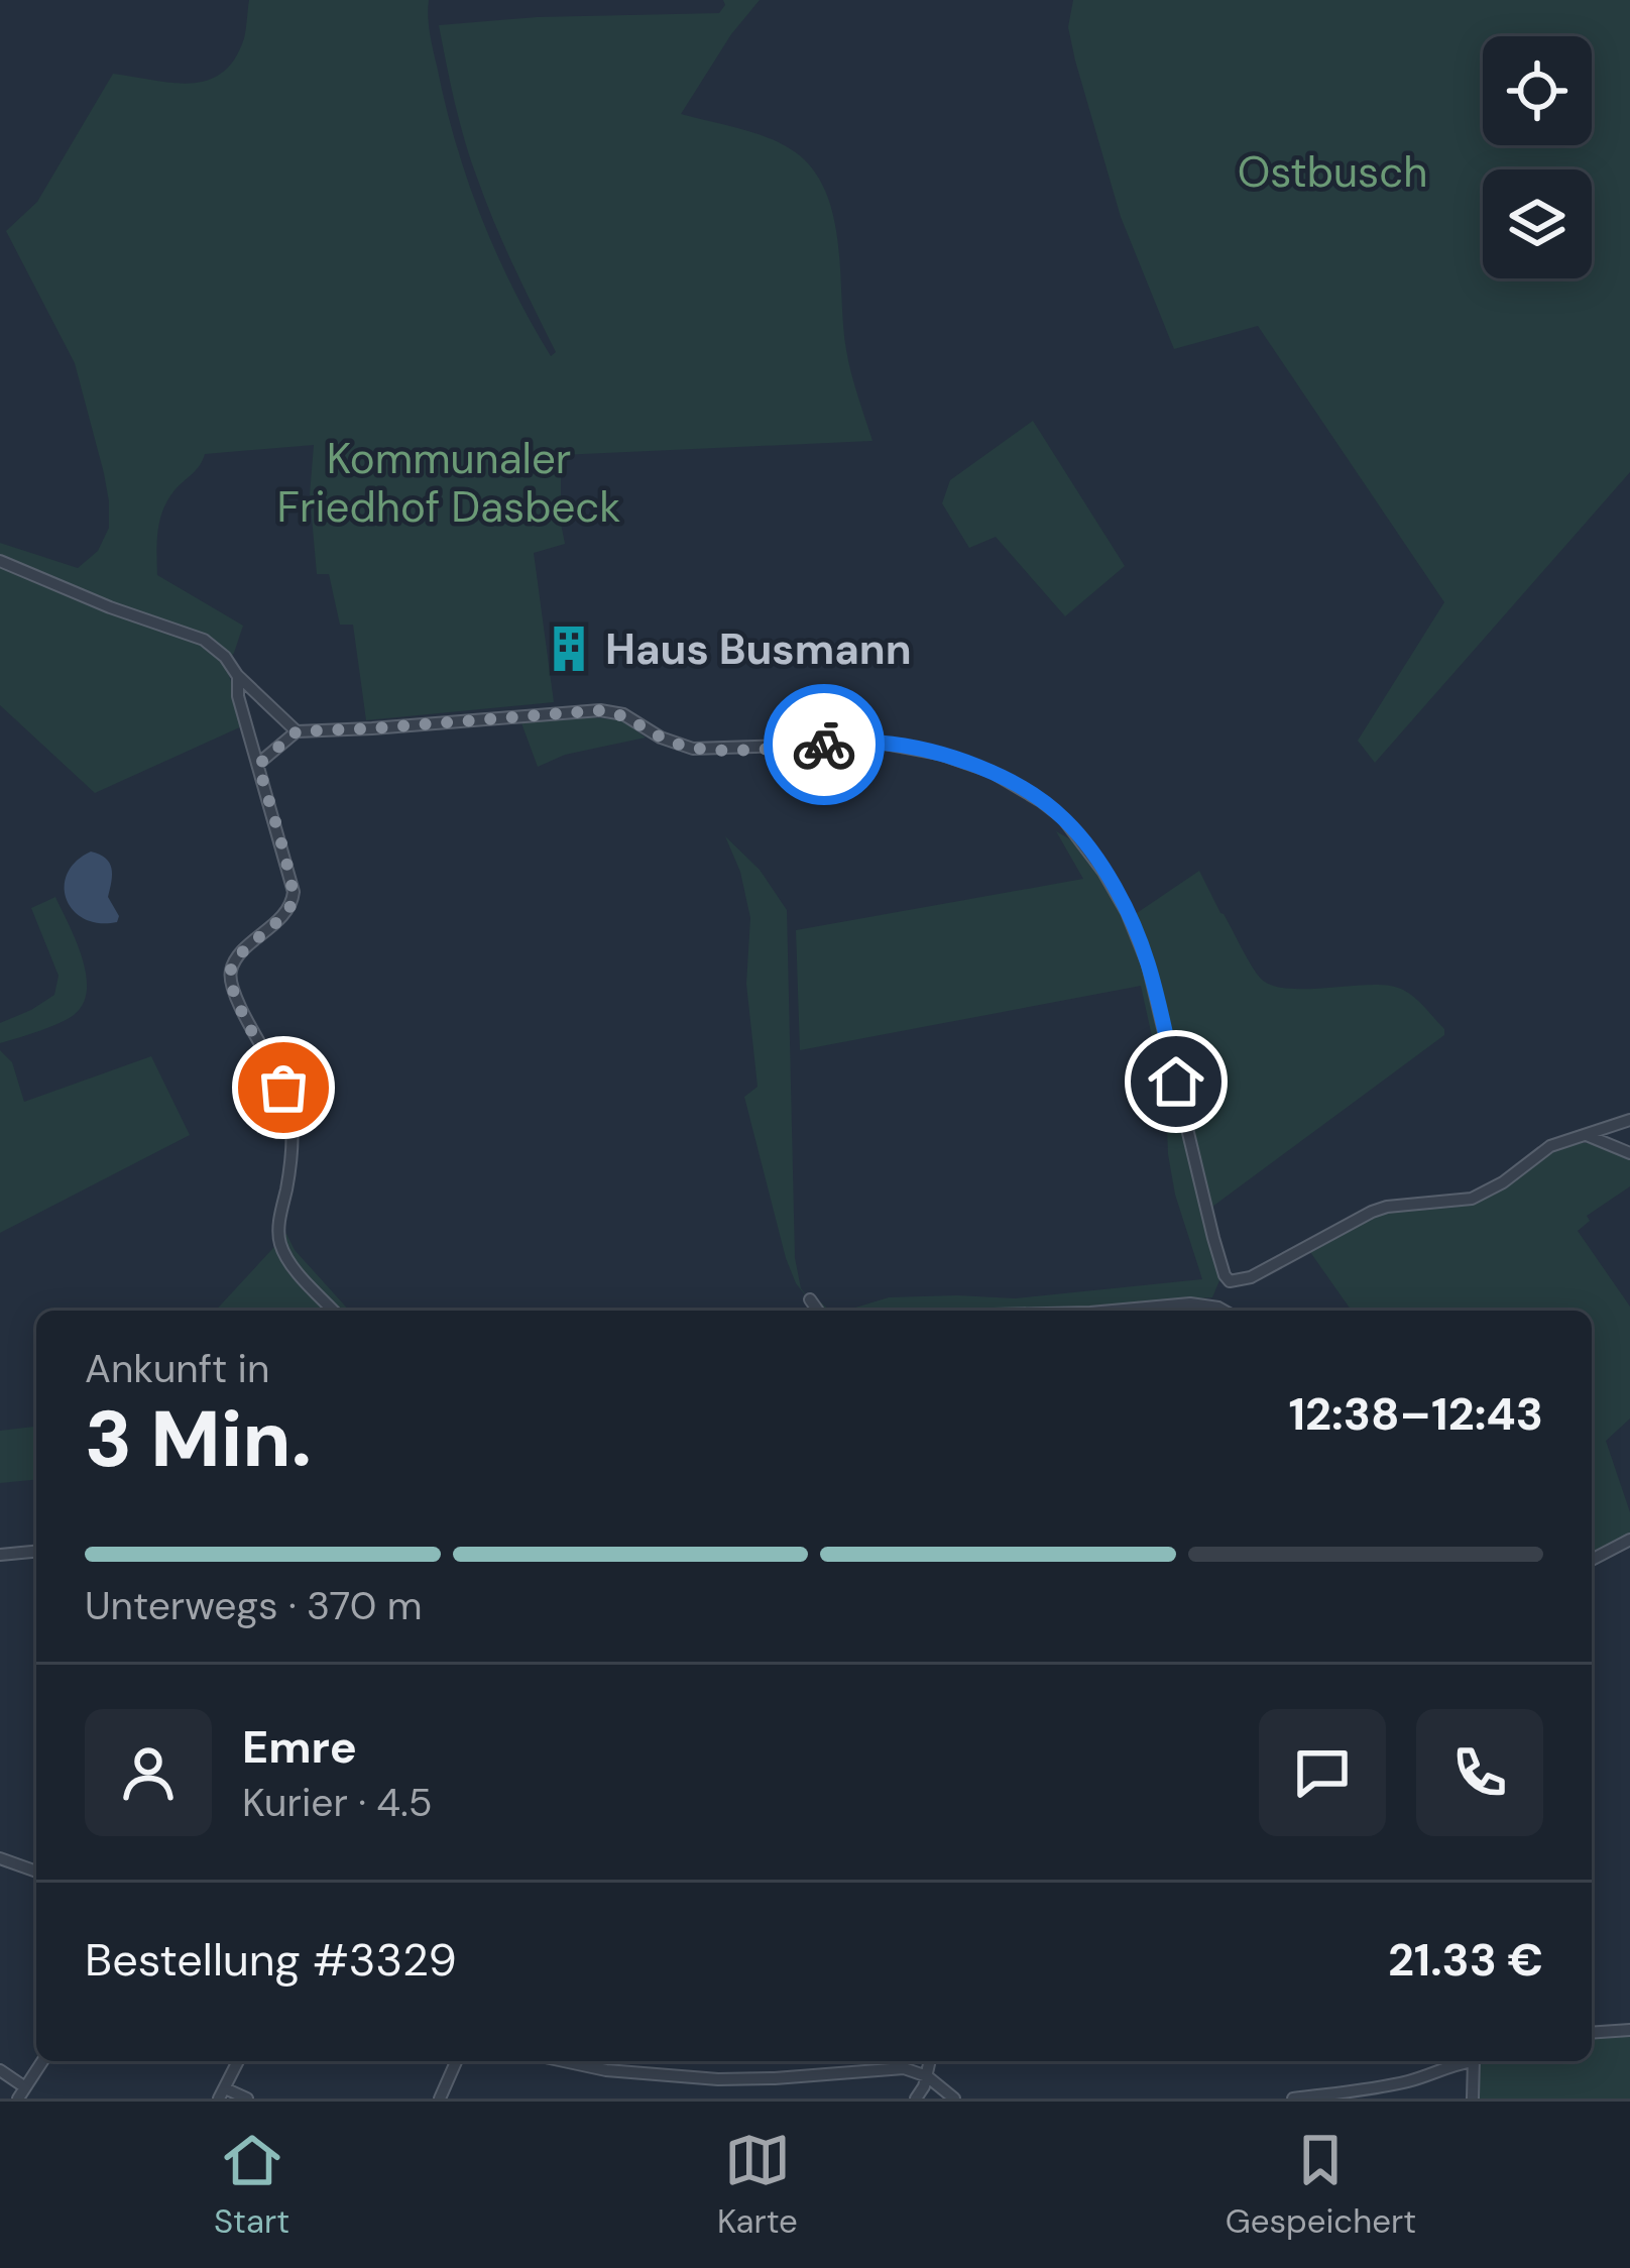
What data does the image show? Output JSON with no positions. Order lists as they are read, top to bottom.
{
  "parks": ["Ostbusch", "Kommunaler Friedhof Dasbeck"],
  "places": {
    "building": ["Haus Busmann"]
  },
  "page": {
    "heading": ["3 Min.", "Ankunft in", "12:38–12:43"],
    "panel": [
      "Emre",
      "Kurier · 4.5",
      "Bestellung #3329",
      "21.33 €"
    ],
    "bar": "Unterwegs · 370 m",
    "tabs": ["Start", "Karte", "Gespeichert"]
  }
}
